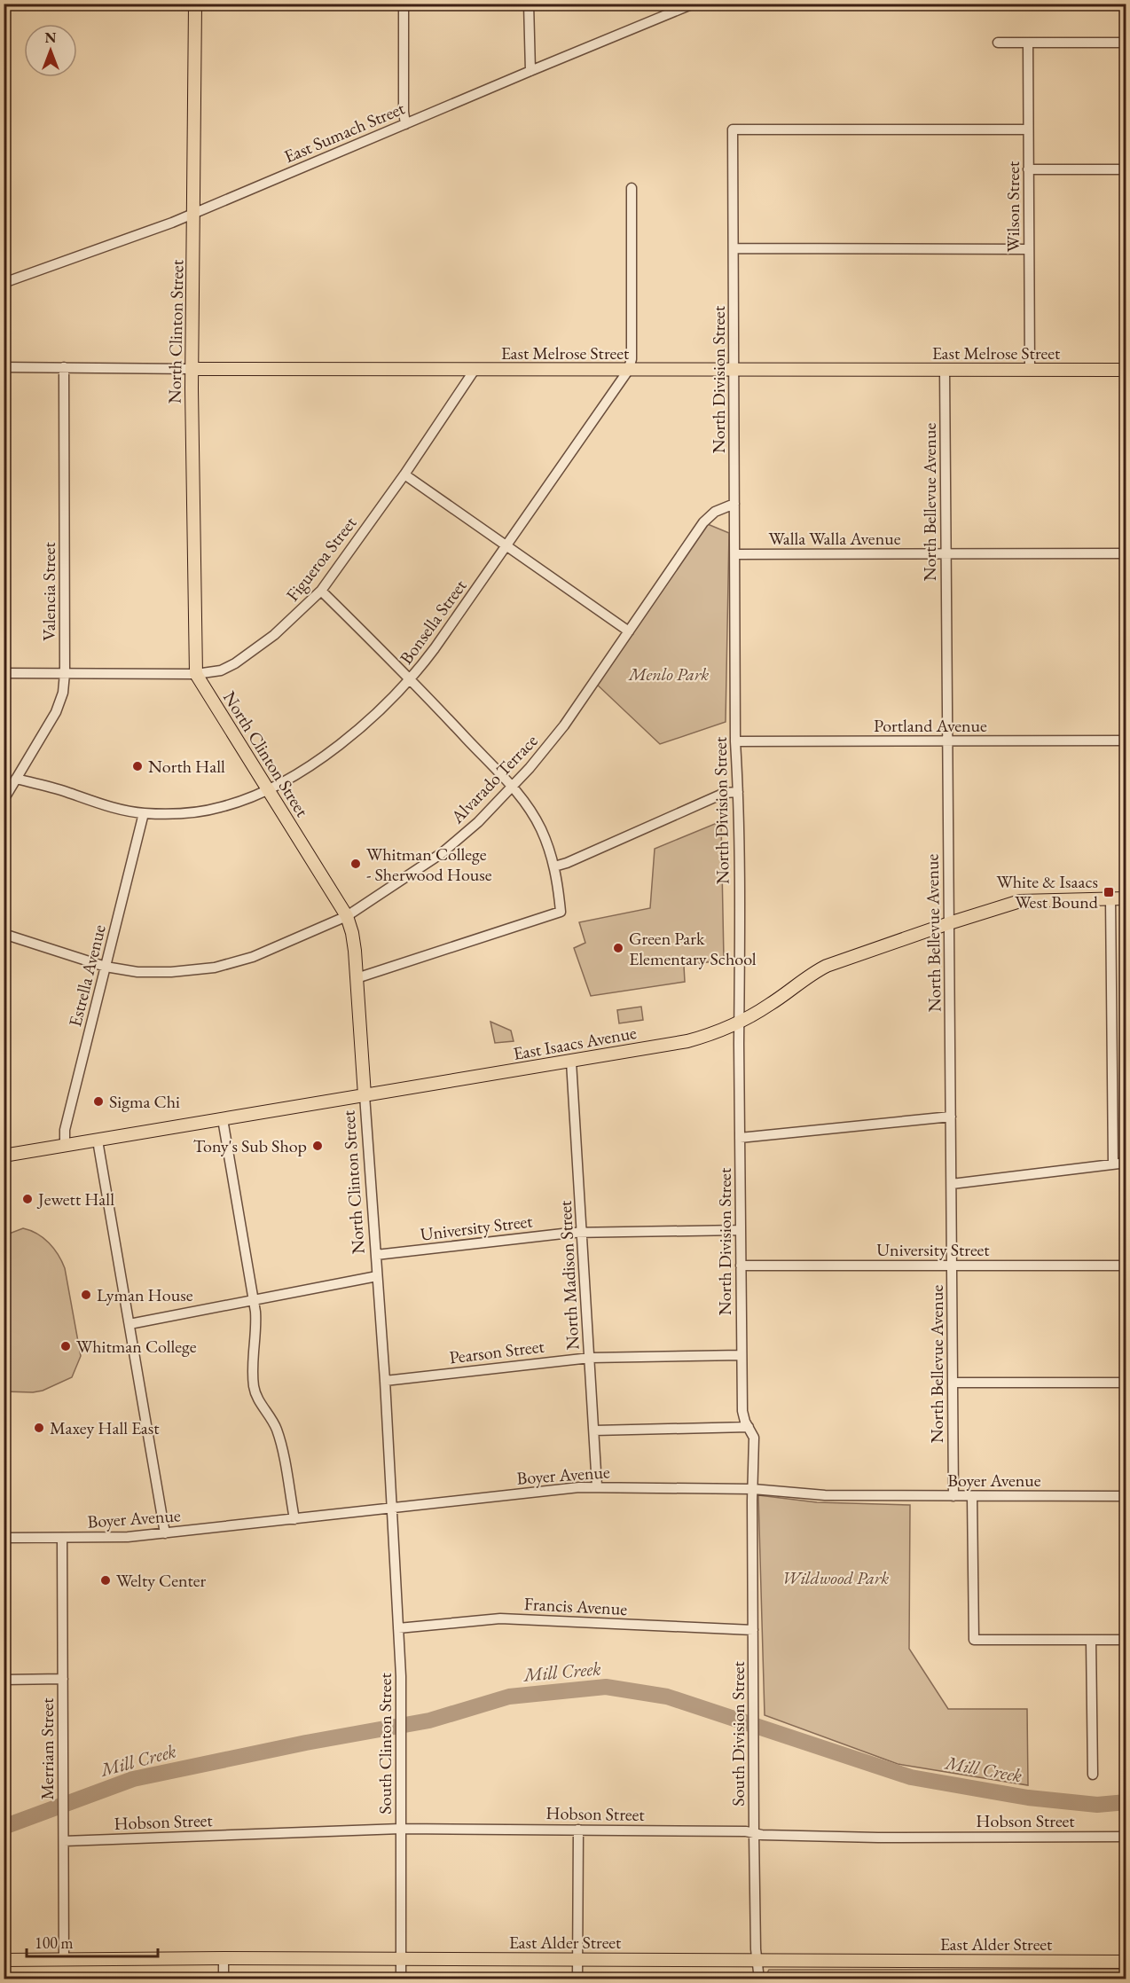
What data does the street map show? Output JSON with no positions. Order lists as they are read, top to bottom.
{
  "streets": {
    "main road": [
      "North Clinton Street",
      "East Melrose Street",
      "East Isaacs Avenue",
      "East Alder Street"
    ],
    "street": [
      "East Sumach Street",
      "Wilson Street",
      "North Division Street",
      "North Bellevue Avenue",
      "Walla Walla Avenue",
      "Figueroa Street",
      "Valencia Street",
      "Bonsella Street",
      "Portland Avenue",
      "Alvarado Terrace",
      "Estrella Avenue",
      "University Street",
      "North Madison Street",
      "Pearson Street",
      "Boyer Avenue",
      "Francis Avenue",
      "South Division Street",
      "South Clinton Street",
      "Merriam Street",
      "Hobson Street"
    ]
  },
  "crossings": [
    ["East Sumach Street", "North Clinton Street"],
    ["Wilson Street", "East Melrose Street"],
    ["Wilson Street", "North Division Street"],
    ["North Clinton Street", "East Melrose Street"],
    ["North Clinton Street", "Figueroa Street"],
    ["North Clinton Street", "Bonsella Street"],
    ["North Clinton Street", "Alvarado Terrace"],
    ["North Clinton Street", "East Isaacs Avenue"],
    ["North Clinton Street", "University Street"],
    ["North Clinton Street", "Pearson Street"],
    ["North Clinton Street", "Boyer Avenue"],
    ["North Clinton Street", "South Clinton Street"],
    ["East Melrose Street", "North Division Street"],
    ["East Melrose Street", "North Bellevue Avenue"],
    ["East Melrose Street", "Figueroa Street"],
    ["East Melrose Street", "Valencia Street"],
    ["East Melrose Street", "Bonsella Street"],
    ["North Division Street", "Walla Walla Avenue"],
    ["North Division Street", "Portland Avenue"],
    ["North Division Street", "Alvarado Terrace"],
    ["North Division Street", "East Isaacs Avenue"],
    ["North Division Street", "University Street"],
    ["North Division Street", "Pearson Street"],
    ["North Division Street", "Boyer Avenue"],
    ["North Division Street", "South Division Street"],
    ["North Bellevue Avenue", "Walla Walla Avenue"],
    ["North Bellevue Avenue", "Portland Avenue"],
    ["North Bellevue Avenue", "East Isaacs Avenue"],
    ["North Bellevue Avenue", "University Street"],
    ["North Bellevue Avenue", "Boyer Avenue"],
    ["Figueroa Street", "Valencia Street"],
    ["Valencia Street", "Bonsella Street"],
    ["Bonsella Street", "Estrella Avenue"],
    ["Alvarado Terrace", "Estrella Avenue"],
    ["Estrella Avenue", "East Isaacs Avenue"],
    ["East Isaacs Avenue", "North Madison Street"],
    ["University Street", "North Madison Street"],
    ["North Madison Street", "Pearson Street"],
    ["North Madison Street", "Boyer Avenue"],
    ["Boyer Avenue", "South Division Street"],
    ["Boyer Avenue", "South Clinton Street"],
    ["Boyer Avenue", "Merriam Street"],
    ["Francis Avenue", "South Division Street"],
    ["Francis Avenue", "South Clinton Street"],
    ["South Division Street", "Hobson Street"],
    ["South Division Street", "East Alder Street"],
    ["South Clinton Street", "Hobson Street"],
    ["South Clinton Street", "East Alder Street"],
    ["Merriam Street", "Hobson Street"],
    ["Merriam Street", "East Alder Street"]
  ],
  "water": ["Mill Creek"],
  "parks": ["Menlo Park", "Wildwood Park"],
  "places": {
    "other": [
      "North Hall",
      "Whitman College - Sherwood House",
      "Green Park Elementary School",
      "Sigma Chi",
      "Tony's Sub Shop",
      "Jewett Hall",
      "Lyman House",
      "Whitman College",
      "Maxey Hall East",
      "Welty Center"
    ],
    "transit": ["White & Isaacs West Bound"]
  },
  "scale_bar": "100 m",
  "north": "top"
}
